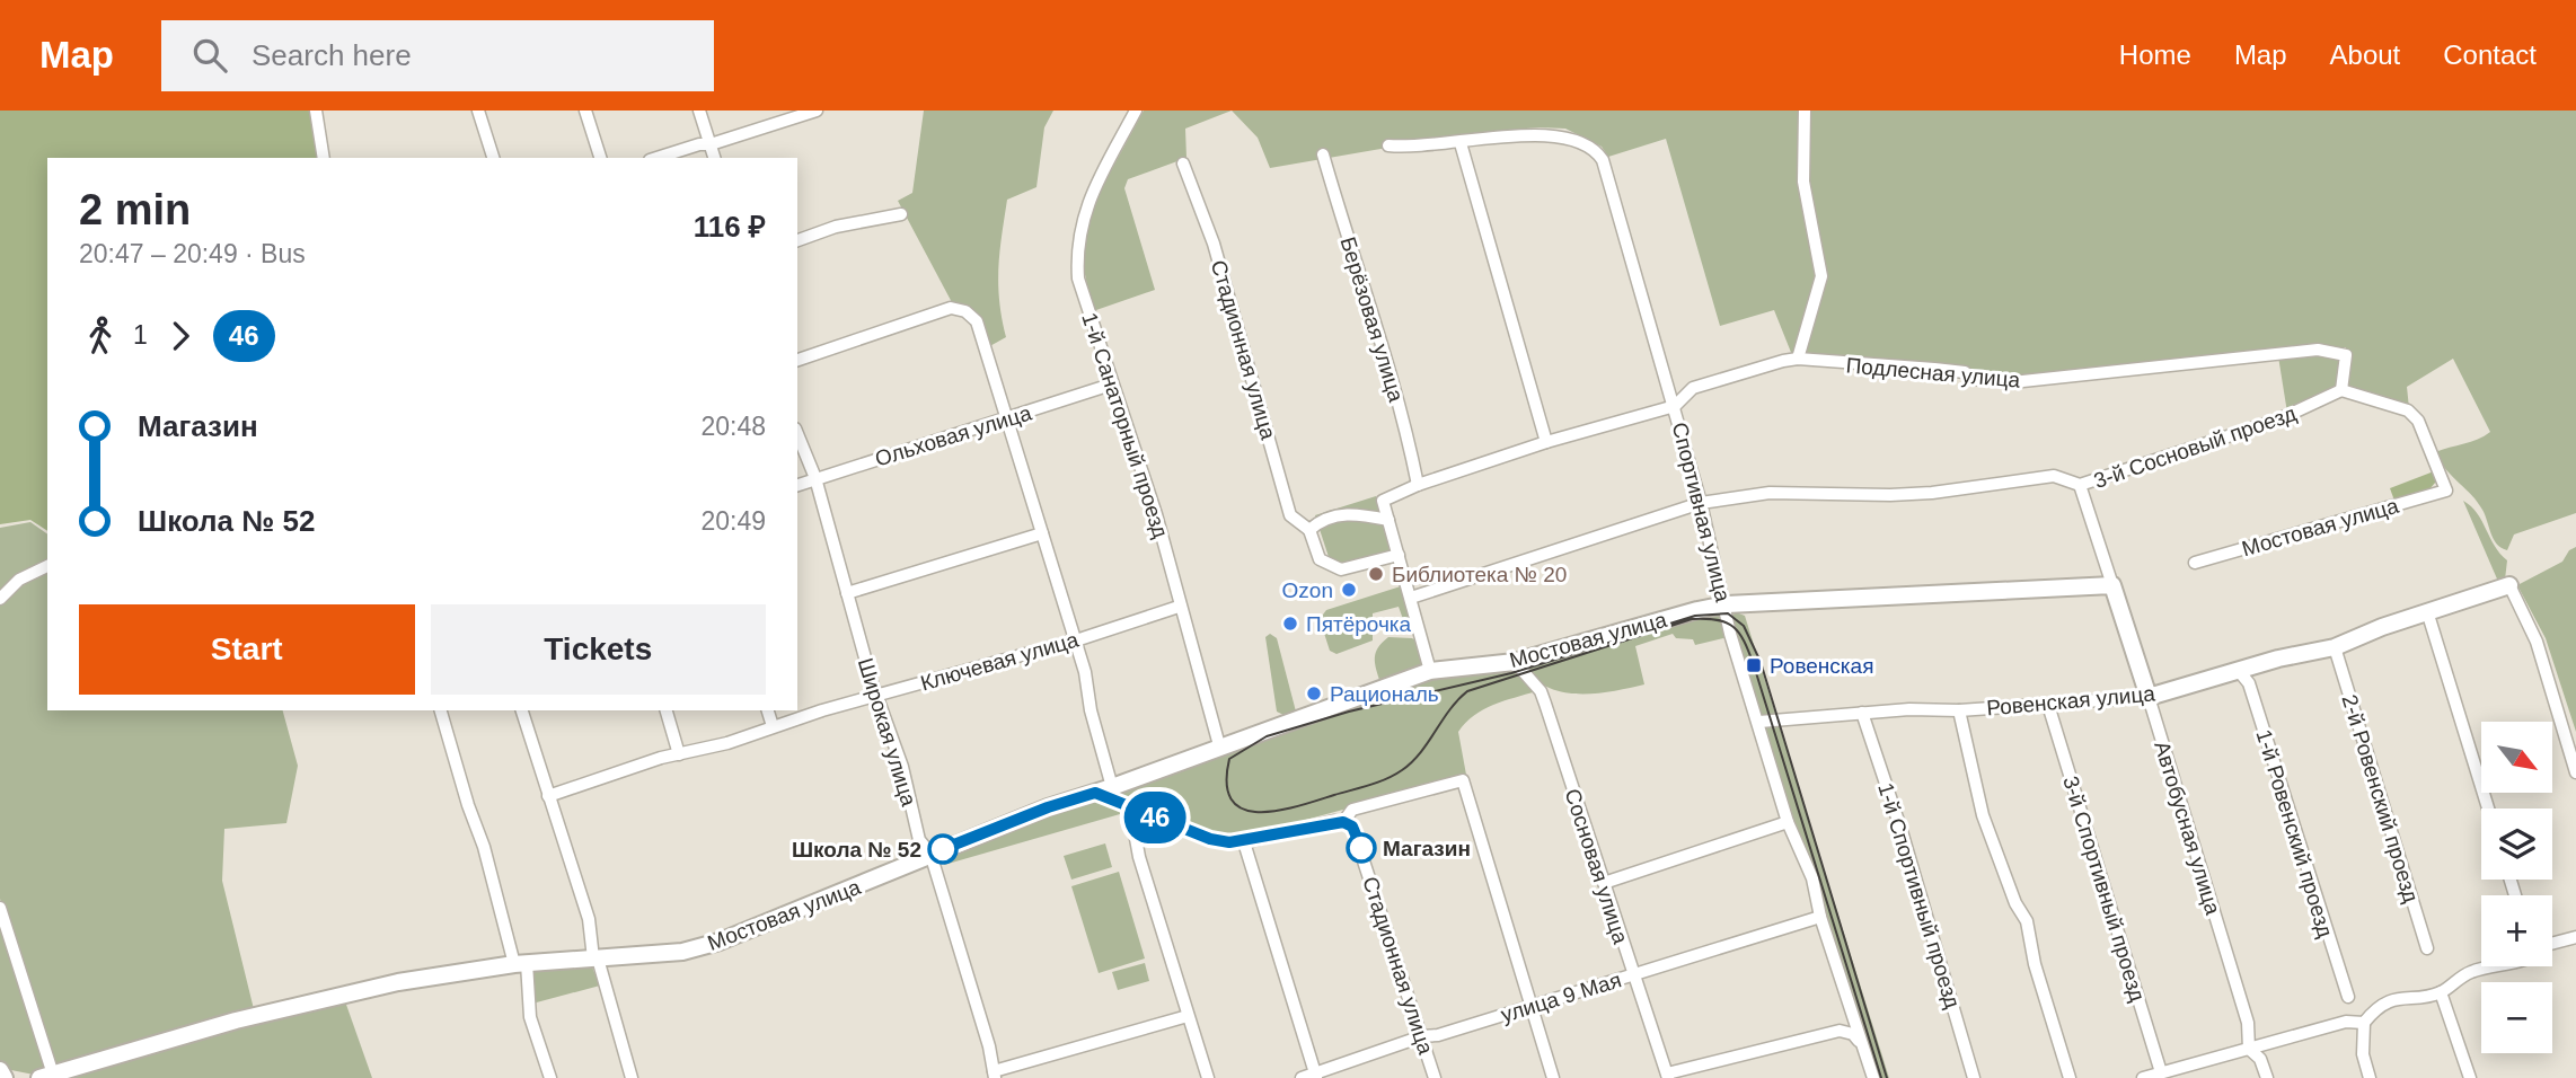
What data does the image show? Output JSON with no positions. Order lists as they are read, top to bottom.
{
  "streets": {
    "street": [
      "Берёзовая улица",
      "Стадионная улица",
      "Подлесная улица",
      "1-й Санаторный проезд",
      "Ольховая улица",
      "3-й Сосновый проезд",
      "Спортивная улица",
      "Мостовая улица",
      "Ключевая улица",
      "Ровенская улица",
      "Широкая улица",
      "2-й Ровенский проезд",
      "Автобусная улица",
      "1-й Ровенский проезд",
      "Сосновая улица",
      "3-й Спортивный проезд",
      "1-й Спортивный проезд",
      "улица 9 Мая"
    ]
  },
  "crossings": [
    ["Берёзовая улица", "Подлесная улица"],
    ["Стадионная улица", "улица 9 Мая"],
    ["Подлесная улица", "3-й Сосновый проезд"],
    ["Подлесная улица", "Спортивная улица"],
    ["Подлесная улица", "Мостовая улица"],
    ["1-й Санаторный проезд", "Ольховая улица"],
    ["1-й Санаторный проезд", "Мостовая улица"],
    ["1-й Санаторный проезд", "Ключевая улица"],
    ["Ольховая улица", "Широкая улица"],
    ["3-й Сосновый проезд", "Спортивная улица"],
    ["3-й Сосновый проезд", "Мостовая улица"],
    ["3-й Сосновый проезд", "Автобусная улица"],
    ["Спортивная улица", "Мостовая улица"],
    ["Спортивная улица", "Ровенская улица"],
    ["Спортивная улица", "улица 9 Мая"],
    ["Мостовая улица", "Широкая улица"],
    ["Мостовая улица", "Автобусная улица"],
    ["Мостовая улица", "Сосновая улица"],
    ["Ключевая улица", "Широкая улица"],
    ["Ровенская улица", "2-й Ровенский проезд"],
    ["Ровенская улица", "Автобусная улица"],
    ["Ровенская улица", "1-й Ровенский проезд"],
    ["Ровенская улица", "3-й Спортивный проезд"],
    ["Ровенская улица", "1-й Спортивный проезд"],
    ["Сосновая улица", "улица 9 Мая"]
  ],
  "places": {
    "other": [
      "Библиотека № 20",
      "Ozon",
      "Пятёрочка",
      "Рациональ",
      "Магазин",
      "Школа № 52"
    ],
    "transit": ["Ровенская"]
  },
  "lines": ["bus line 46"],
  "north": "bottom right",
  "page": {
    "header": "Map",
    "search": "Search here",
    "nav": [
      "Home",
      "Map",
      "About",
      "Contact"
    ],
    "on_map": "46",
    "heading": ["2 min", "20:47 – 20:49 · Bus", "116 ₽"],
    "legs": ["1", "46"],
    "list": [
      {
        "name": "Магазин",
        "value": "20:48"
      },
      {
        "name": "Школа № 52",
        "value": "20:49"
      }
    ],
    "buttons": ["Start", "Tickets"],
    "map_buttons": ["+", "−"]
  }
}
